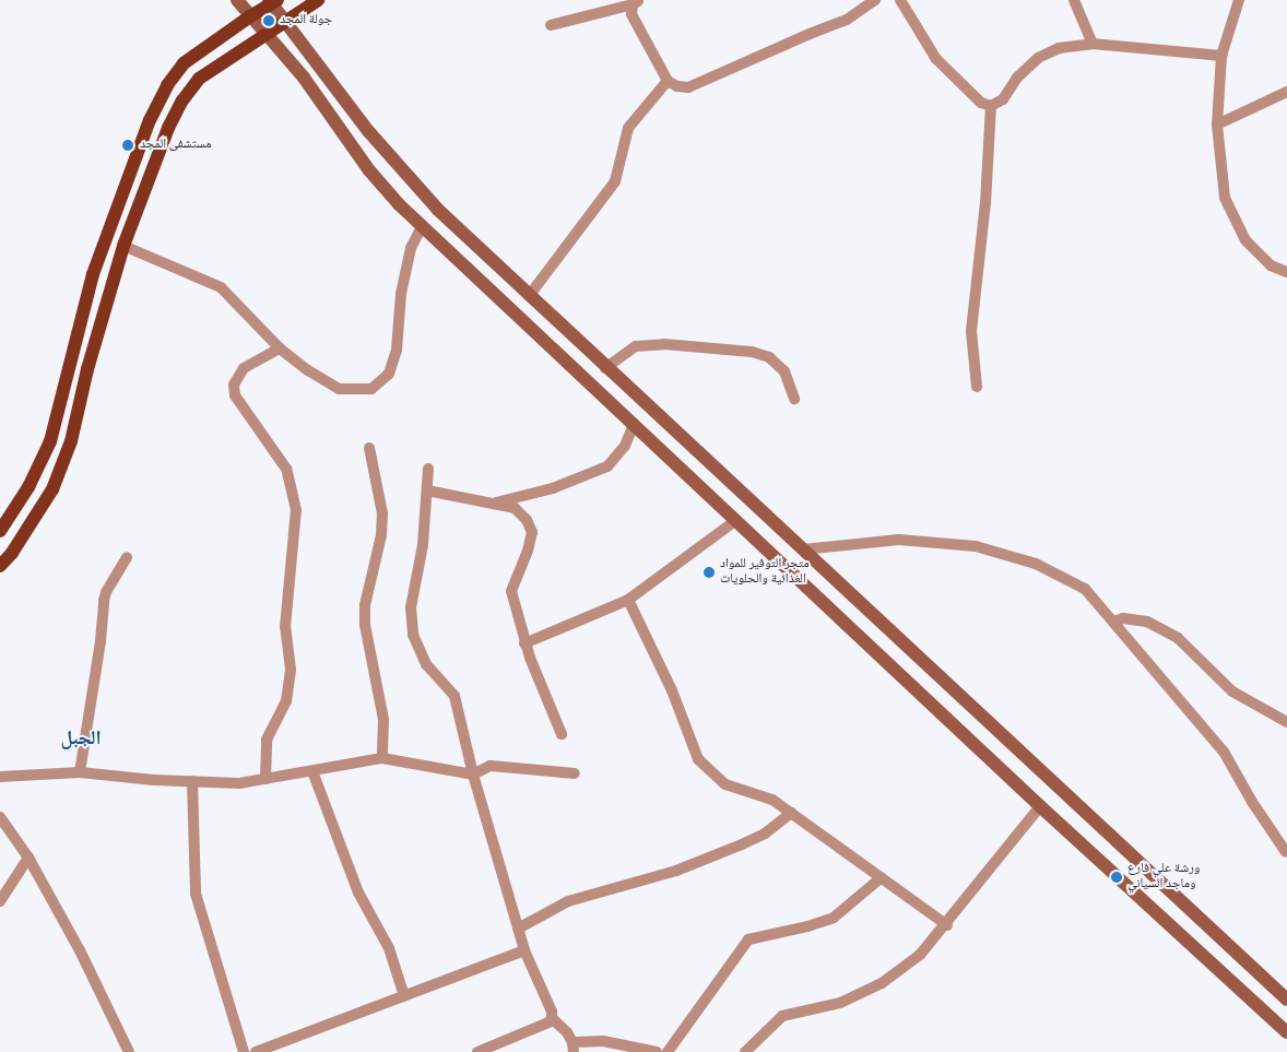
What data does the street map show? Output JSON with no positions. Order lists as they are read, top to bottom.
{
  "districts": ["الجبل"],
  "places": [
    "جولة المجد",
    "مستشفى المجد",
    "متجر التوفير للمواد الغذائية والحلويات",
    "ورشة علي فارع وماجد السياني"
  ]
}
